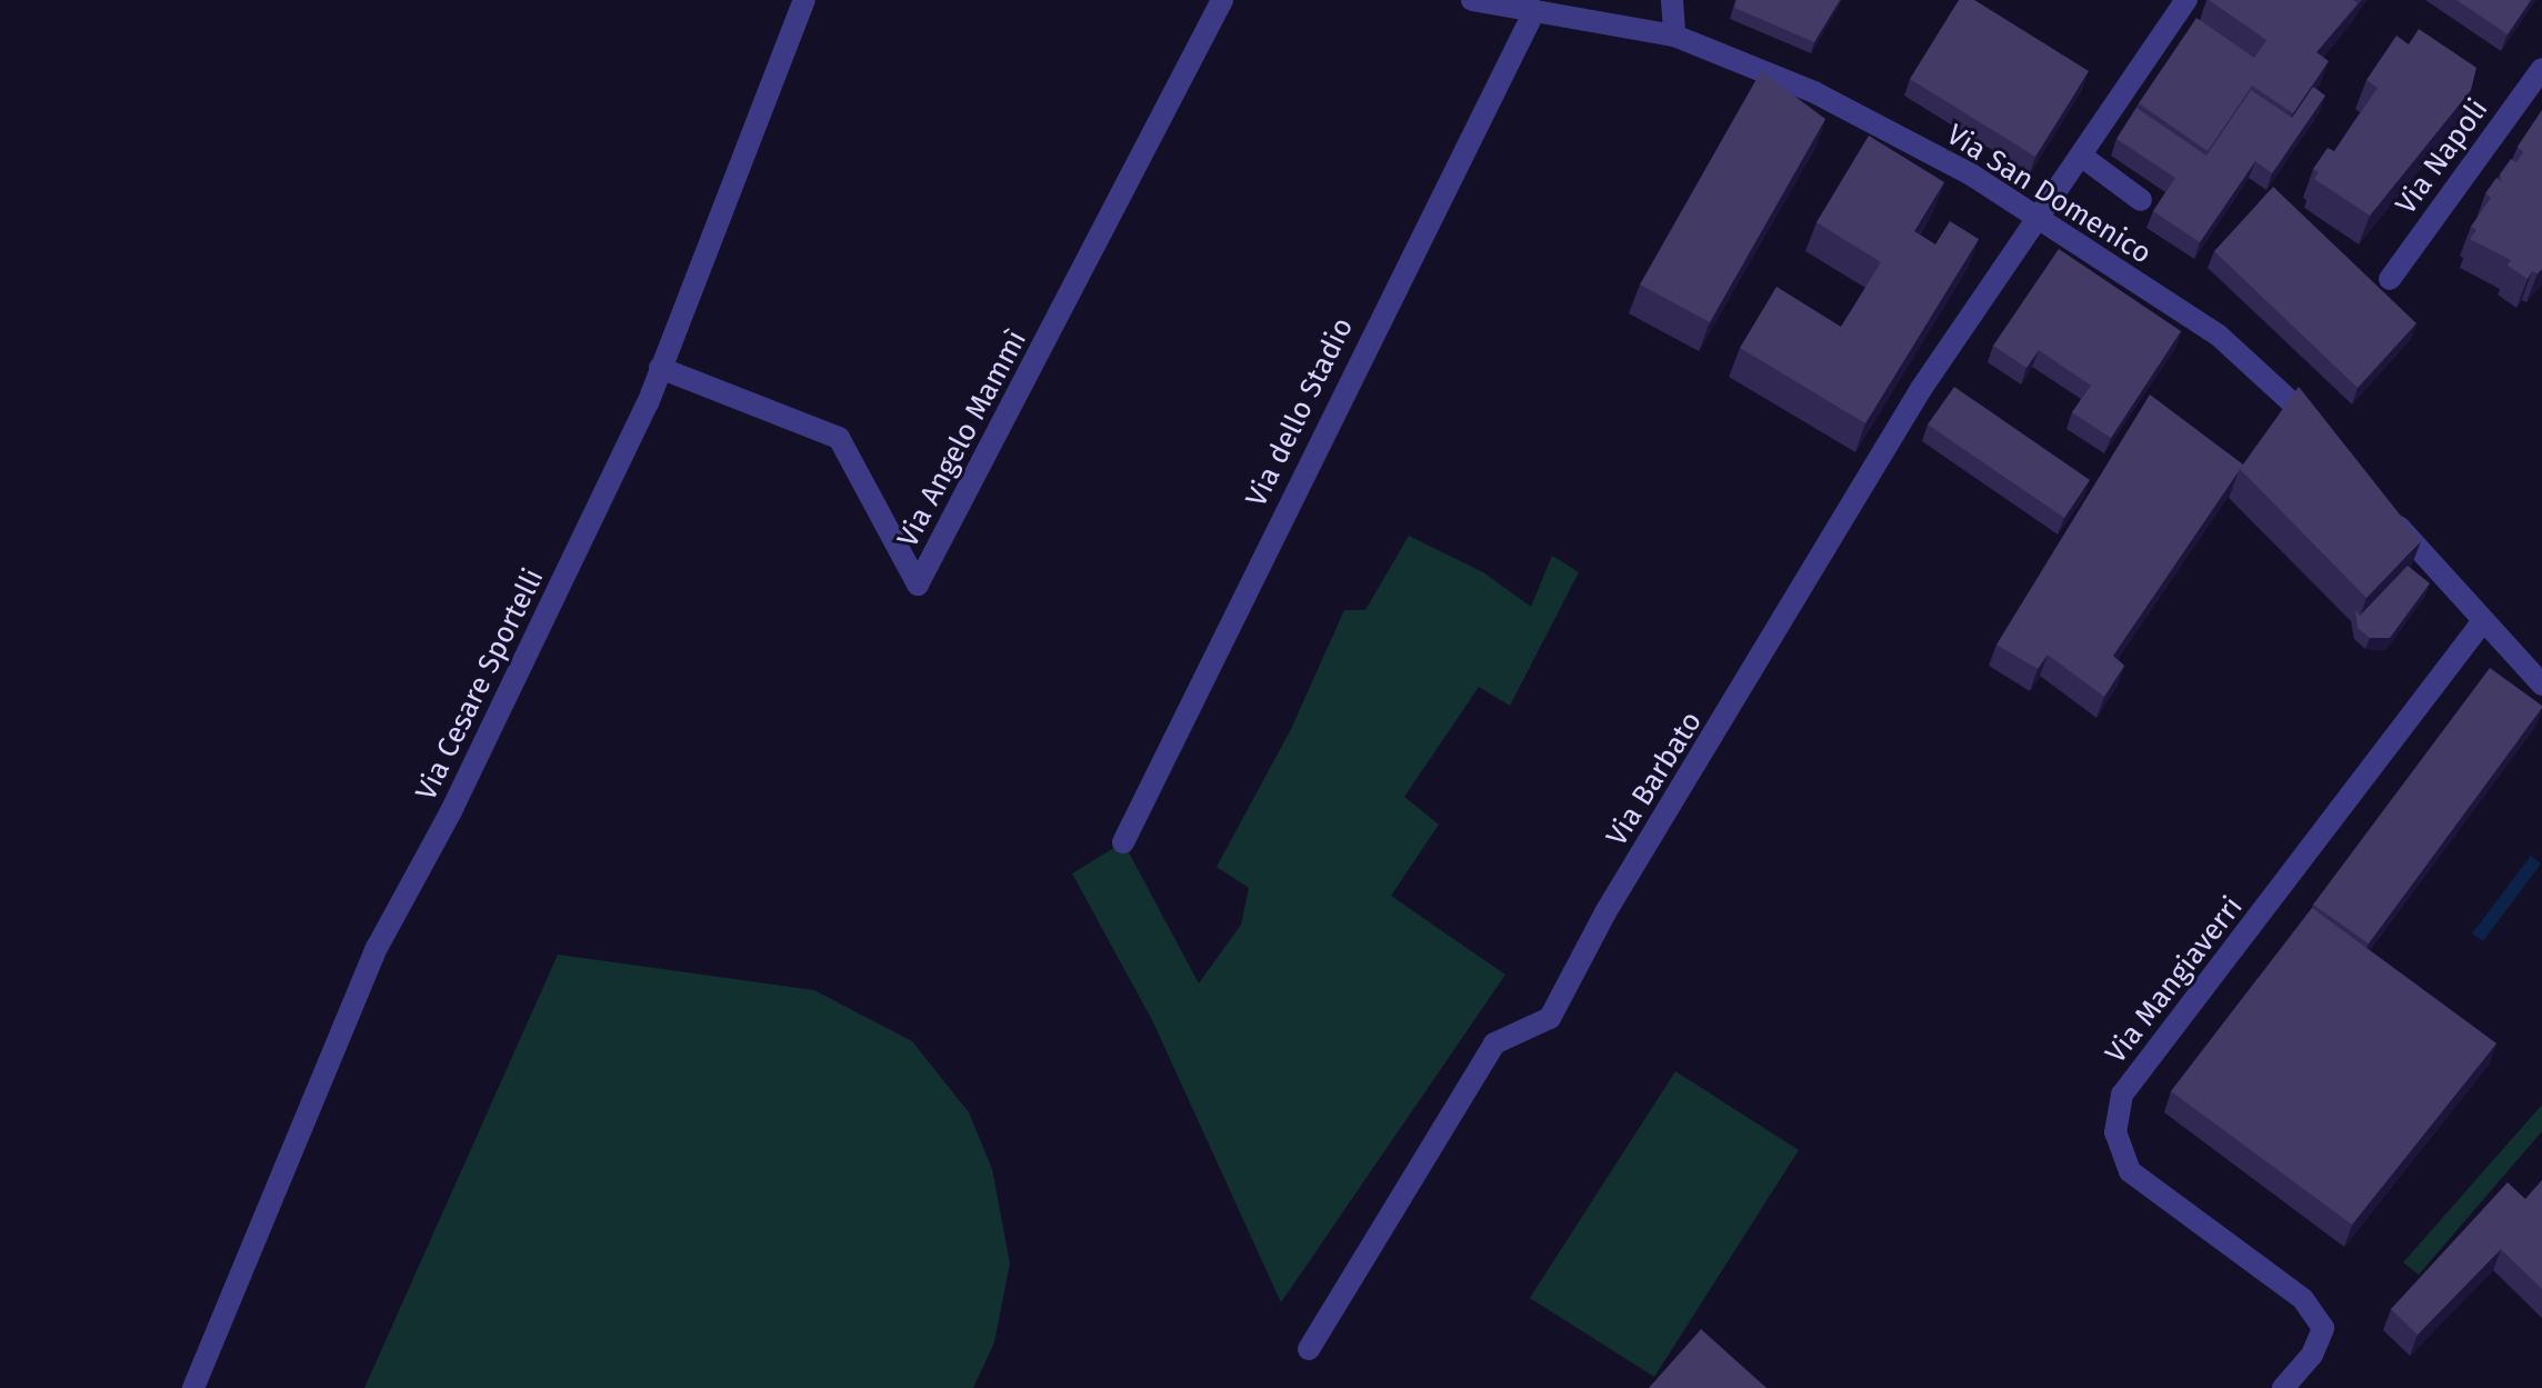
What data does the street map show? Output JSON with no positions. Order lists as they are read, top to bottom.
{
  "streets": {
    "street": [
      "Via Napoli",
      "Via San Domenico",
      "Via dello Stadio",
      "Via Angelo Mammì",
      "Via Cesare Sportelli",
      "Via Barbato",
      "Via Mangiaverri"
    ]
  },
  "crossings": [
    ["Via San Domenico", "Via dello Stadio"],
    ["Via San Domenico", "Via Barbato"],
    ["Via Angelo Mammì", "Via Cesare Sportelli"]
  ]
}
